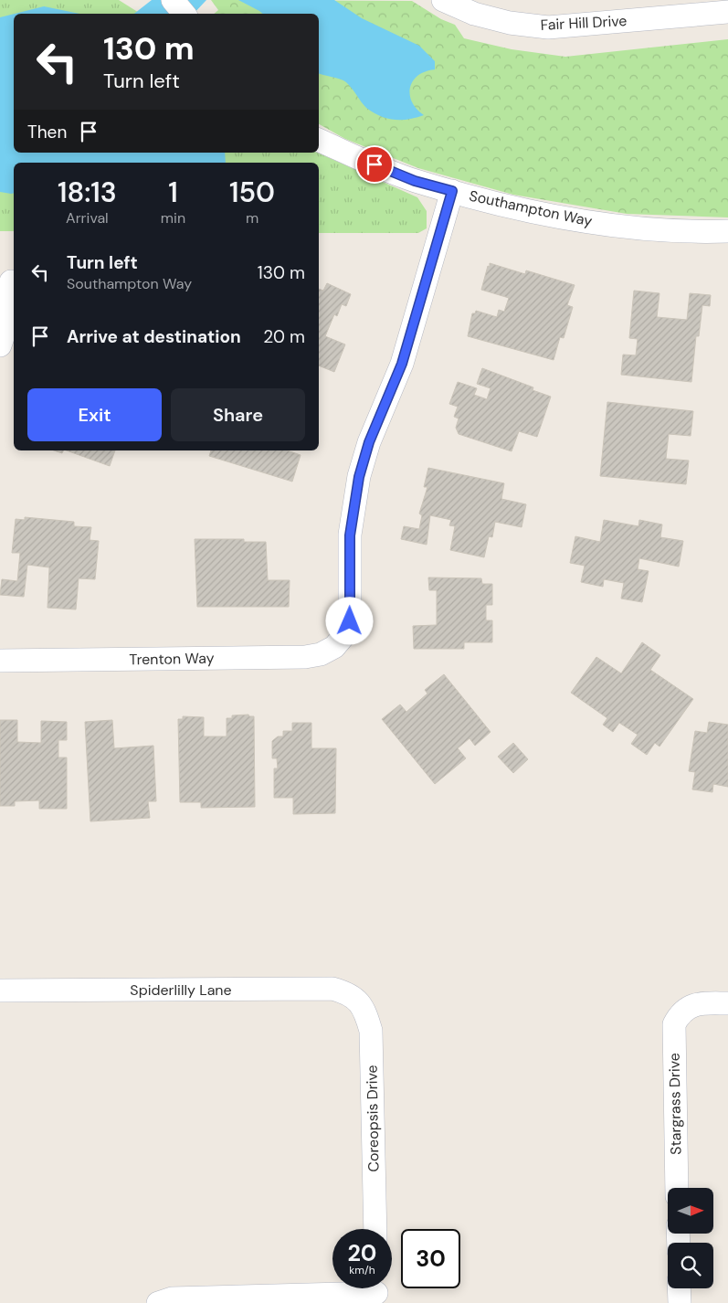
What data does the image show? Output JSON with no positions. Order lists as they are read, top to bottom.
{
  "streets": {
    "street": [
      "Fair Hill Drive",
      "Southampton Way",
      "Trenton Way",
      "Spiderlilly Lane",
      "Stargrass Drive",
      "Coreopsis Drive"
    ]
  },
  "crossings": [
    ["Southampton Way", "Trenton Way"],
    ["Spiderlilly Lane", "Coreopsis Drive"]
  ],
  "north": "right",
  "page": {
    "turn": ["130 m", "Turn left"],
    "then": "Then",
    "eta": [
      "18:13",
      "Arrival",
      "1",
      "min",
      "150",
      "m"
    ],
    "list": [
      {
        "name": "Turn left",
        "note": "Southampton Way",
        "value": "130 m"
      },
      {
        "name": "Arrive at destination",
        "value": "20 m"
      }
    ],
    "buttons": ["Exit", "Share"],
    "speed": "20 km/h",
    "limit": "30"
  }
}
